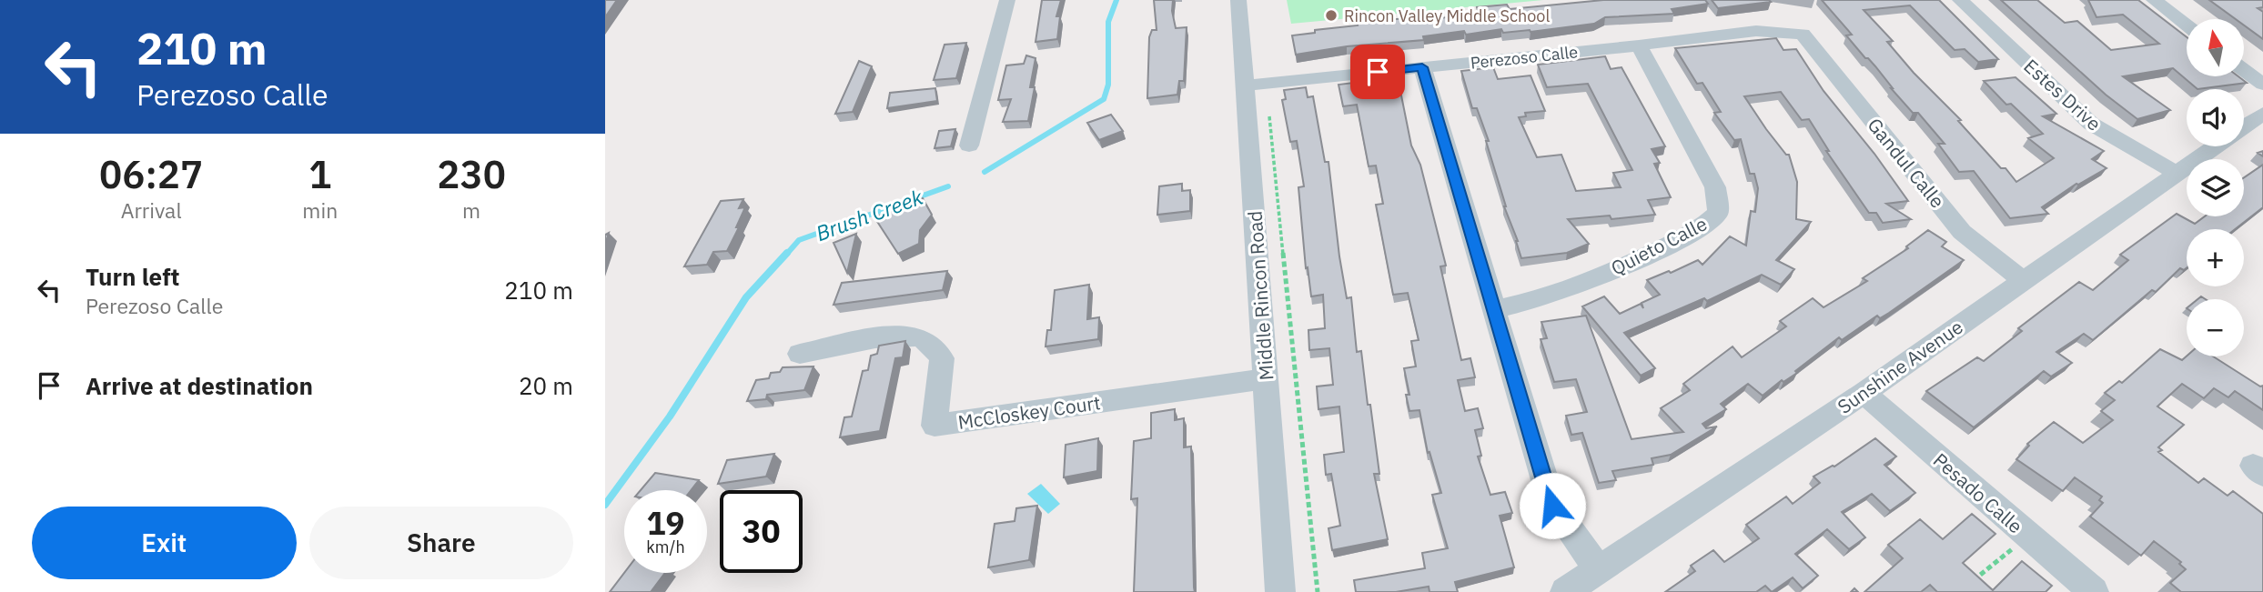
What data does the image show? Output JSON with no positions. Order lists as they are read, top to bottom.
{
  "streets": {
    "street": [
      "Perezoso Calle",
      "Estes Drive",
      "Gandul Calle",
      "Quieto Calle",
      "Middle Rincon Road",
      "Sunshine Avenue",
      "McCloskey Court",
      "Pesado Calle"
    ]
  },
  "crossings": [
    ["Perezoso Calle", "Gandul Calle"],
    ["Perezoso Calle", "Quieto Calle"],
    ["Perezoso Calle", "Middle Rincon Road"],
    ["Estes Drive", "Sunshine Avenue"],
    ["Gandul Calle", "Sunshine Avenue"],
    ["Middle Rincon Road", "McCloskey Court"],
    ["Sunshine Avenue", "Pesado Calle"]
  ],
  "water": ["Brush Creek"],
  "places": ["Rincon Valley Middle School"],
  "north": "top",
  "page": {
    "turn": ["210 m", "Perezoso Calle"],
    "map_buttons": ["+", "−"],
    "eta": [
      "06:27",
      "Arrival",
      "1",
      "min",
      "230",
      "m"
    ],
    "list": [
      {
        "name": "Turn left",
        "note": "Perezoso Calle",
        "value": "210 m"
      },
      {
        "name": "Arrive at destination",
        "value": "20 m"
      }
    ],
    "speed": "19 km/h",
    "limit": "30",
    "buttons": ["Exit", "Share"]
  }
}
